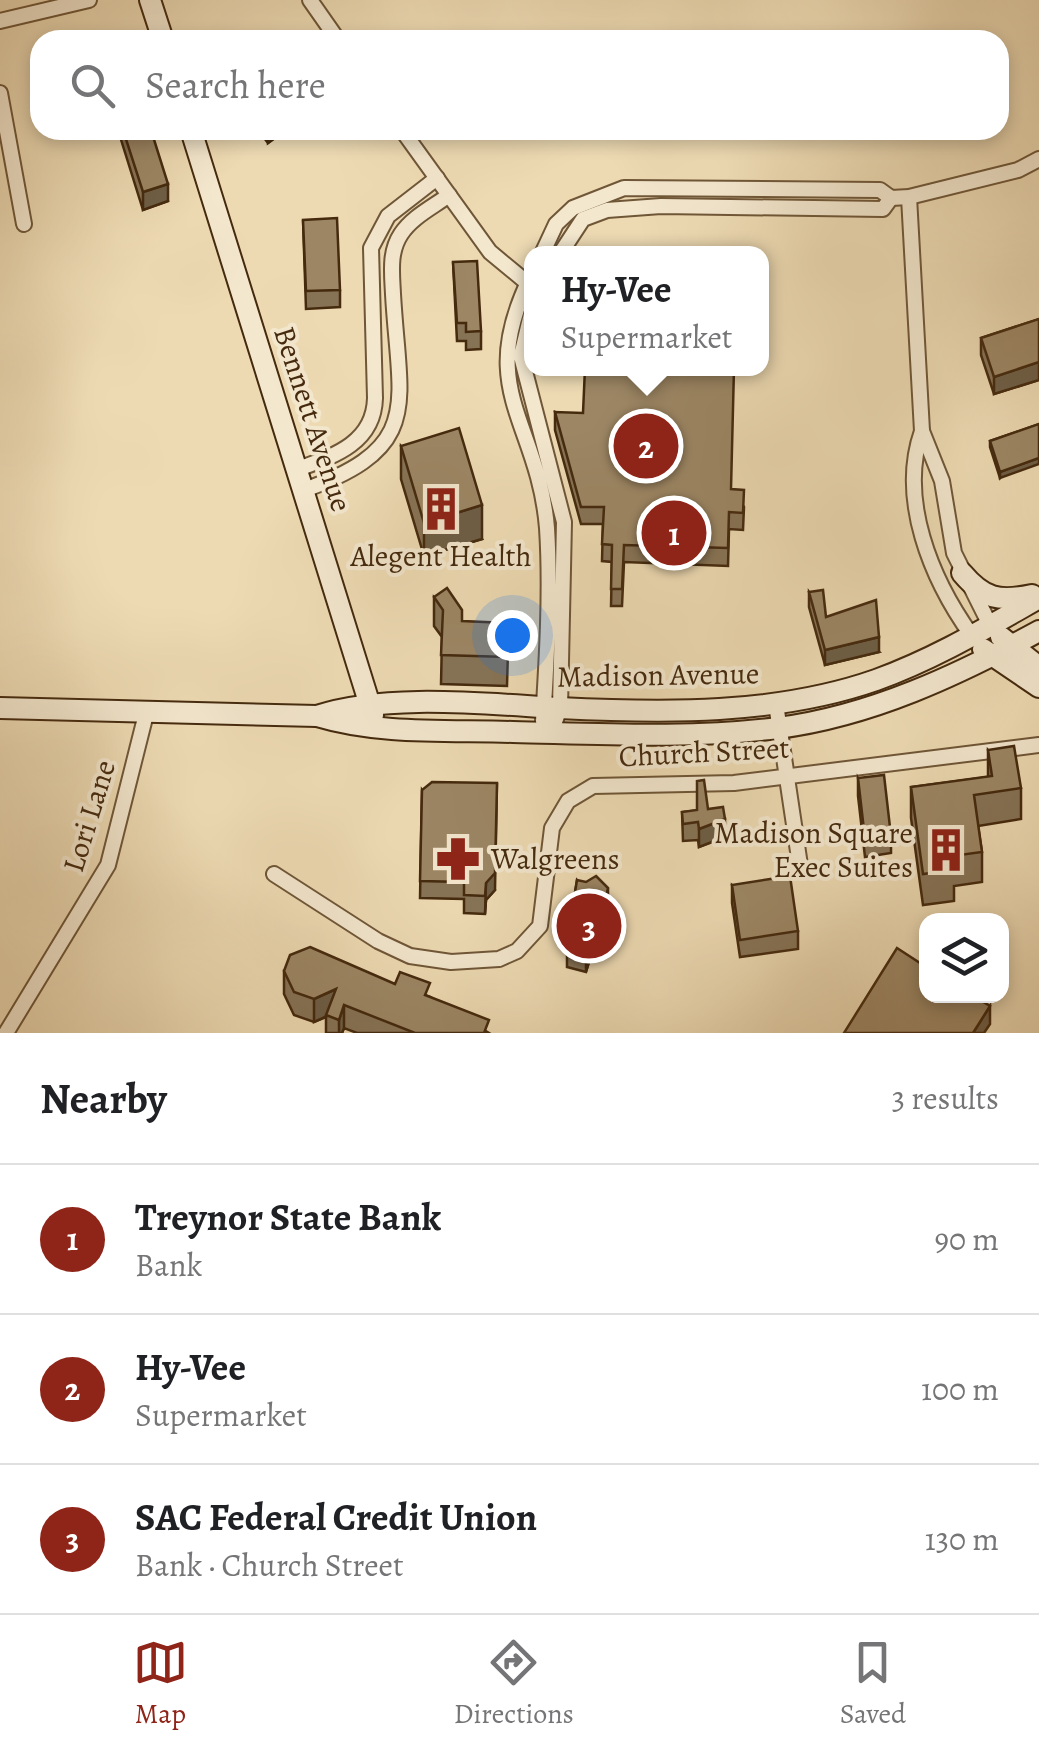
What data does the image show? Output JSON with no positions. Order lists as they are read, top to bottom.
{
  "streets": {
    "main road": ["Bennett Avenue", "Madison Avenue"],
    "street": ["Church Street", "Lori Lane"]
  },
  "crossings": [
    ["Bennett Avenue", "Madison Avenue"],
    ["Madison Avenue", "Lori Lane"]
  ],
  "places": {
    "building": ["Alegent Health", "Madison Square Exec Suites"],
    "pharmacy": ["Walgreens"]
  },
  "page": {
    "search": "Search here",
    "popup": ["Hy-Vee", "Supermarket"],
    "pins": ["2", "1", "3"],
    "heading": ["Nearby", "3 results"],
    "list": [
      {
        "mark": "1",
        "name": "Treynor State Bank",
        "note": "Bank",
        "value": "90 m"
      },
      {
        "mark": "2",
        "name": "Hy-Vee",
        "note": "Supermarket",
        "value": "100 m"
      },
      {
        "mark": "3",
        "name": "SAC Federal Credit Union",
        "note": "Bank · Church Street",
        "value": "130 m"
      }
    ],
    "nav": ["Map", "Directions", "Saved"]
  }
}
